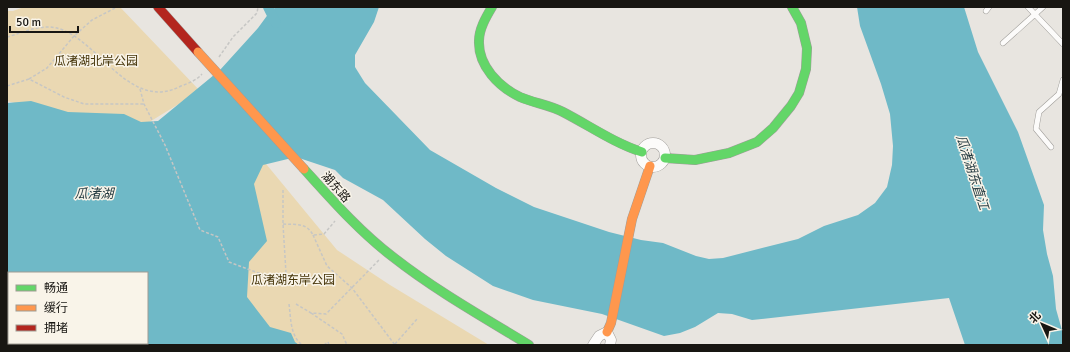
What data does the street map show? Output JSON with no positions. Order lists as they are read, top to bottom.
{
  "streets": {
    "street": ["湖东路"]
  },
  "water": ["瓜渚湖东直江", "瓜渚湖"],
  "parks": ["瓜渚湖北岸公园", "瓜渚湖东岸公园"],
  "legend": ["畅通", "缓行", "拥堵"],
  "scale_bar": "50 m",
  "north": "top left"
}
